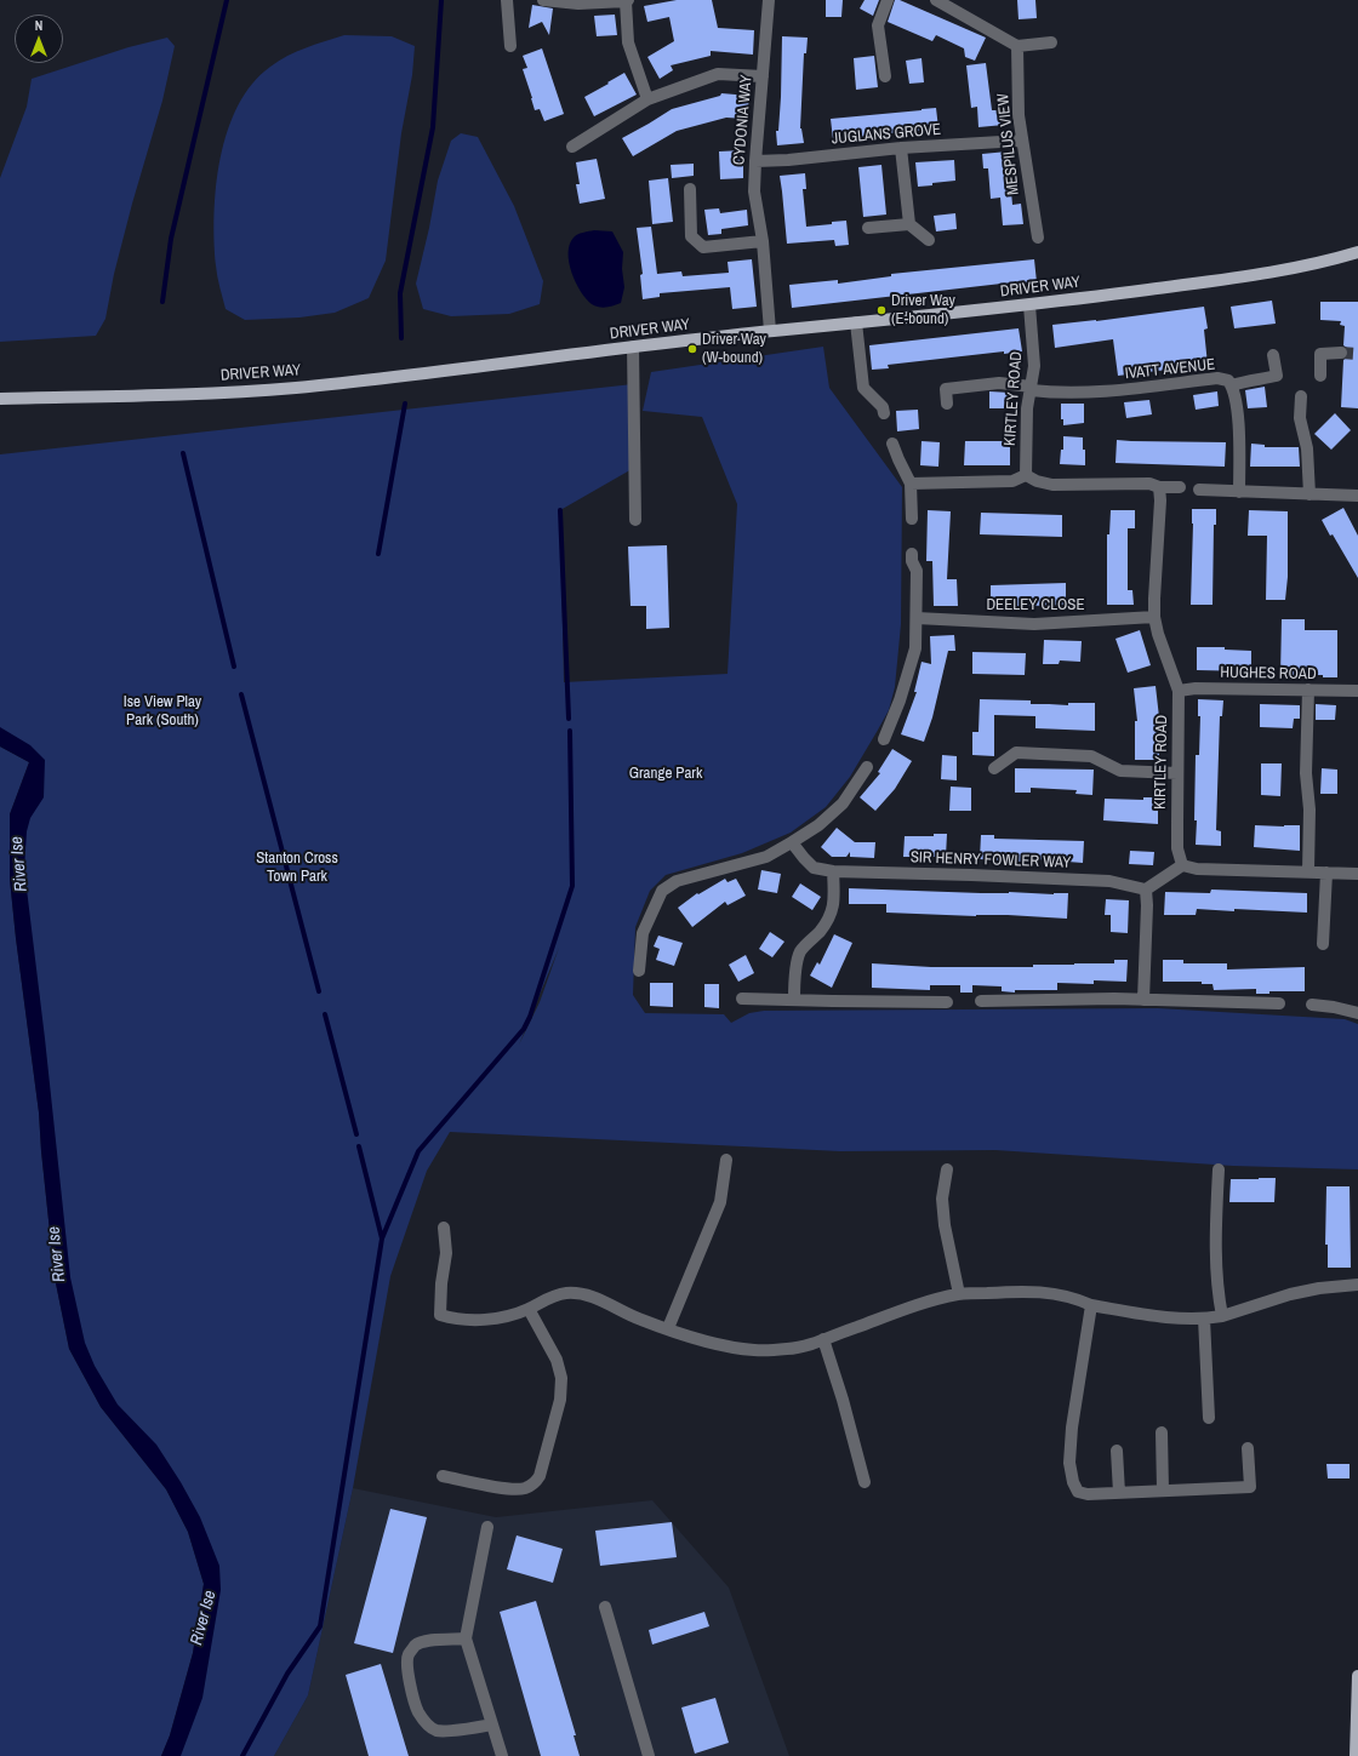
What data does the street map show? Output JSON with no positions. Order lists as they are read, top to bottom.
{
  "streets": {
    "main road": ["DRIVER WAY"],
    "street": [
      "CYDONIA WAY",
      "JUGLANS GROVE",
      "MESPILUS VIEW",
      "IVATT AVENUE",
      "KIRTLEY ROAD",
      "DEELEY CLOSE",
      "HUGHES ROAD",
      "SIR HENRY FOWLER WAY"
    ]
  },
  "crossings": [
    ["CYDONIA WAY", "JUGLANS GROVE"],
    ["CYDONIA WAY", "DRIVER WAY"],
    ["JUGLANS GROVE", "MESPILUS VIEW"],
    ["DRIVER WAY", "KIRTLEY ROAD"],
    ["IVATT AVENUE", "KIRTLEY ROAD"],
    ["KIRTLEY ROAD", "DEELEY CLOSE"],
    ["KIRTLEY ROAD", "HUGHES ROAD"]
  ],
  "water": ["River Ise"],
  "parks": ["Ise View Play Park (South)", "Grange Park", "Stanton Cross Town Park"],
  "places": ["Driver Way (E-bound)", "Driver Way (W-bound)"],
  "north": "top"
}
